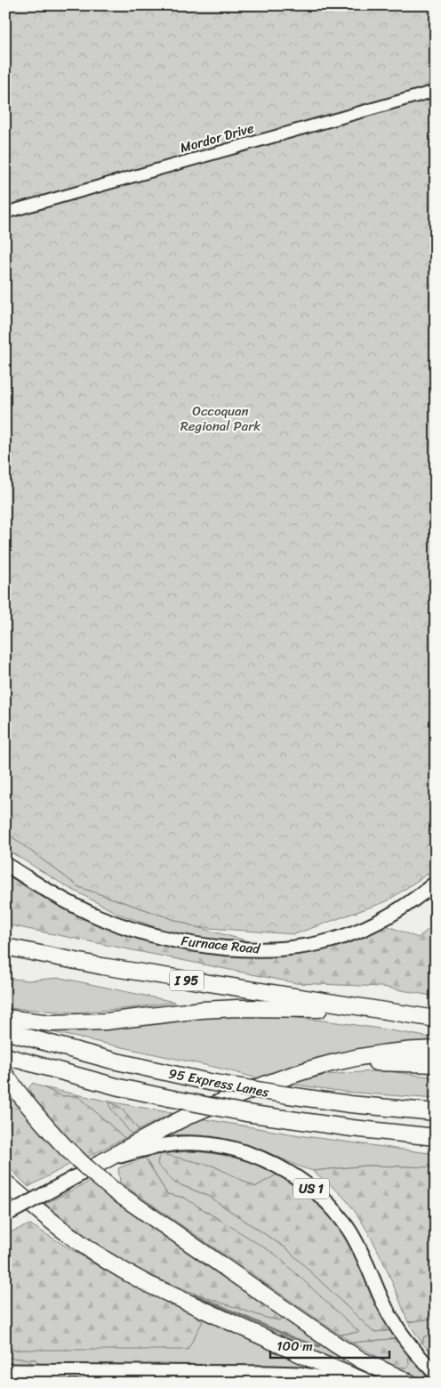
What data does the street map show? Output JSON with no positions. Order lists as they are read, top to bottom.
{
  "streets": {
    "highway": ["I 95", "95 Express Lanes"],
    "main road": ["Furnace Road", "US 1"],
    "street": ["Mordor Drive"]
  },
  "parks": ["Occoquan Regional Park"],
  "scale_bar": "100 m"
}
